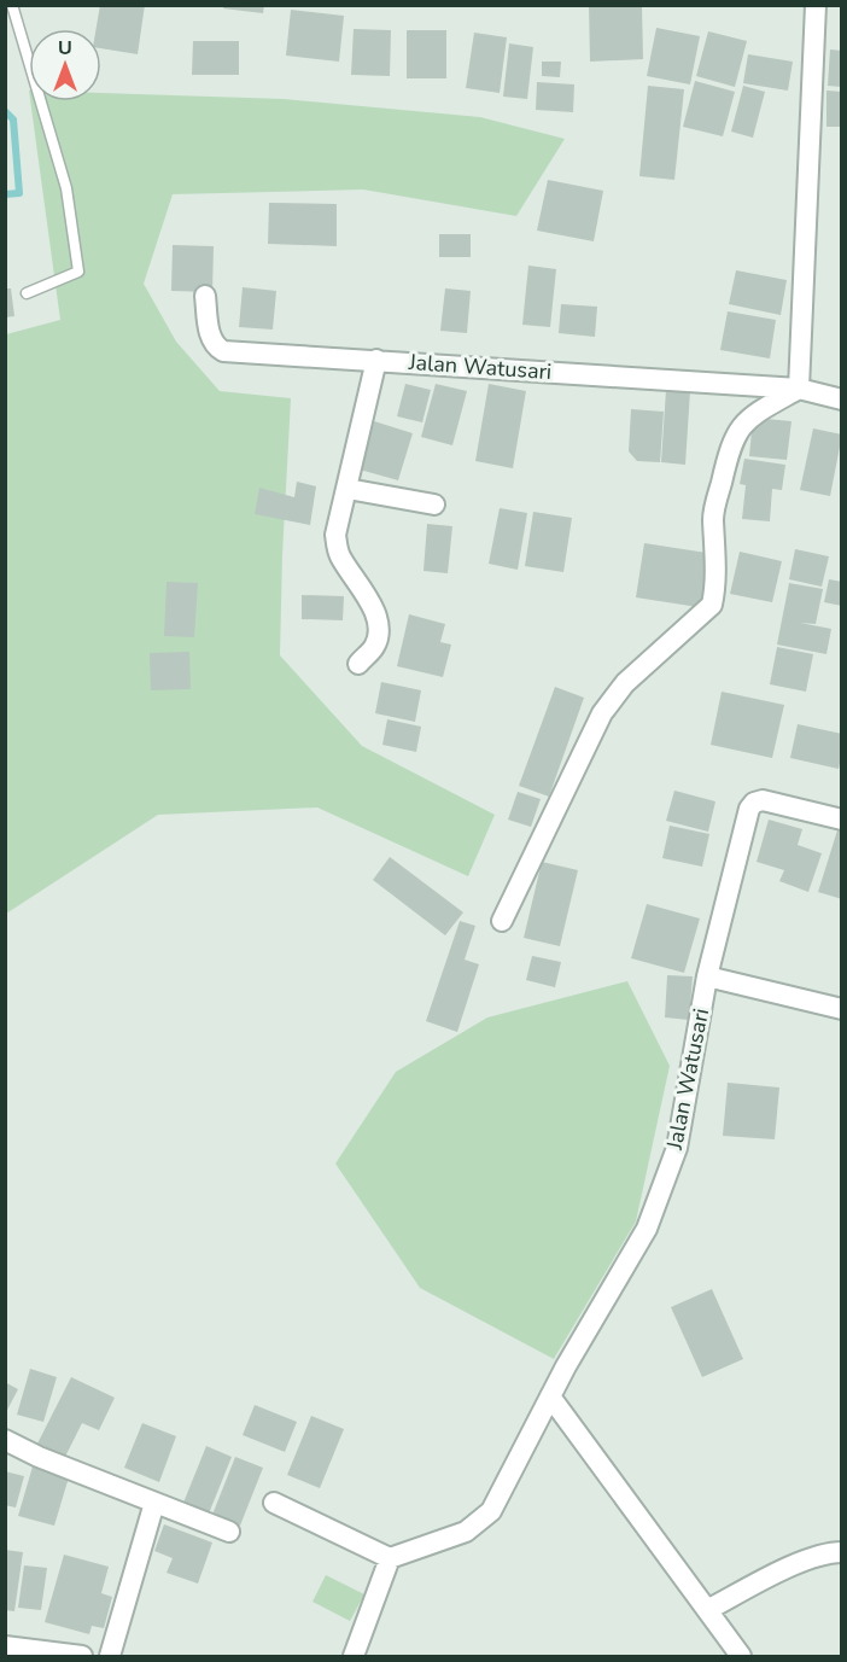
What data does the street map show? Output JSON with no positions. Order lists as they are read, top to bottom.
{
  "streets": {
    "street": ["Jalan Watusari"]
  },
  "north": "top"
}
